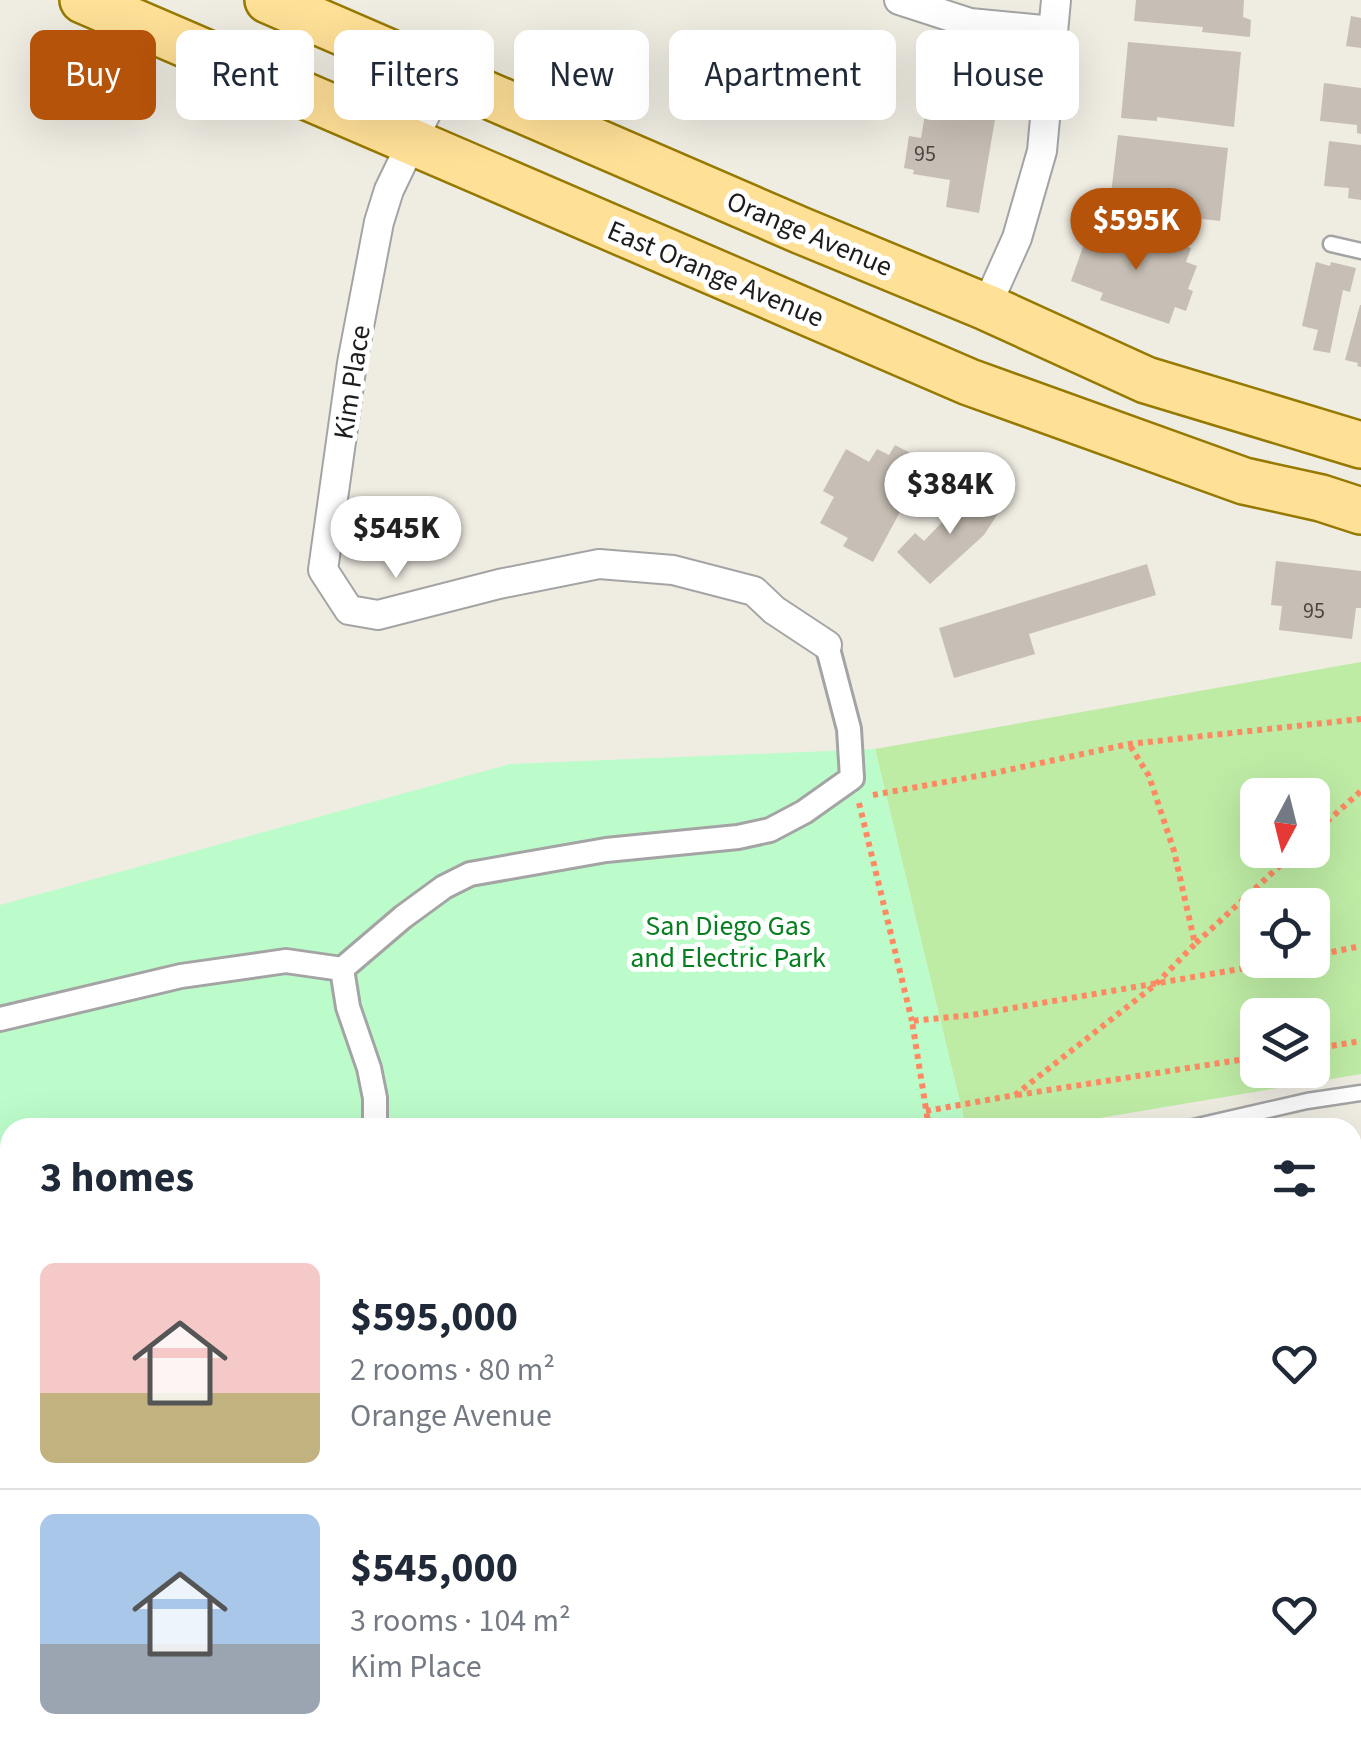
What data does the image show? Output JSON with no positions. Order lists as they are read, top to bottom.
{
  "streets": {
    "main road": ["Orange Avenue", "East Orange Avenue"],
    "street": ["Kim Place"]
  },
  "crossings": [
    ["East Orange Avenue", "Kim Place"]
  ],
  "parks": ["San Diego Gas and Electric Park"],
  "house_numbers": ["95", "95"],
  "north": "bottom",
  "page": {
    "chip": [
      "Buy",
      "Rent",
      "Filters",
      "New",
      "Apartment",
      "House"
    ],
    "price": ["$595K", "$384K", "$545K"],
    "heading": "3 homes",
    "list": [
      {
        "name": "$595,000",
        "note": "2 rooms · 80 m² · Orange Avenue"
      },
      {
        "name": "$545,000",
        "note": "3 rooms · 104 m² · Kim Place"
      }
    ]
  }
}
